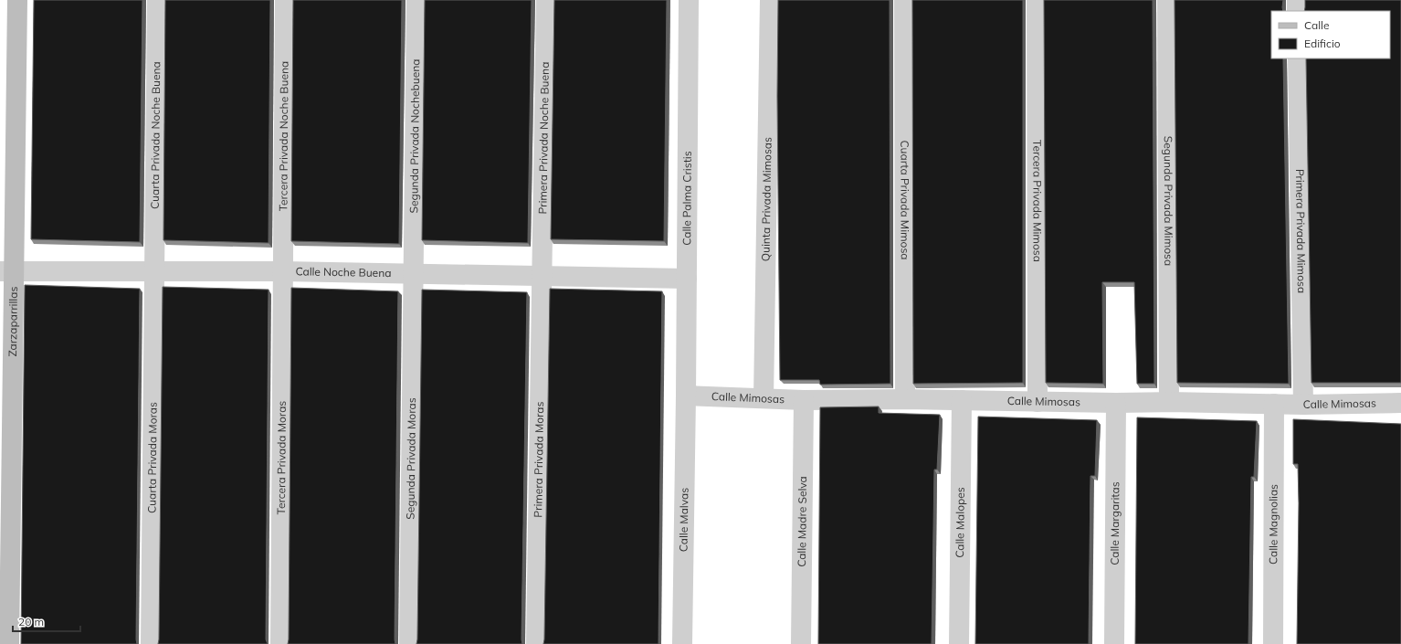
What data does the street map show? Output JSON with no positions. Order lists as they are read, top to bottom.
{
  "streets": {
    "street": [
      "Cuarta Privada Noche Buena",
      "Tercera Privada Noche Buena",
      "Segunda Privada Nochebuena",
      "Primera Privada Noche Buena",
      "Calle Palma Cristis",
      "Quinta Privada Mimosas",
      "Cuarta Privada Mimosa",
      "Tercera Privada Mimosa",
      "Segunda Privada Mimosa",
      "Primera Privada Mimosa",
      "Calle Noche Buena",
      "Zarzaparrillas",
      "Calle Mimosas",
      "Cuarta Privada Moras",
      "Tercera Privada Moras",
      "Segunda Privada Moras",
      "Primera Privada Moras",
      "Calle Malvas",
      "Calle Madre Selva",
      "Calle Malopes",
      "Calle Margaritas",
      "Calle Magnolias"
    ]
  },
  "crossings": [
    ["Cuarta Privada Noche Buena", "Calle Noche Buena"],
    ["Cuarta Privada Noche Buena", "Cuarta Privada Moras"],
    ["Tercera Privada Noche Buena", "Calle Noche Buena"],
    ["Tercera Privada Noche Buena", "Tercera Privada Moras"],
    ["Segunda Privada Nochebuena", "Calle Noche Buena"],
    ["Segunda Privada Nochebuena", "Segunda Privada Moras"],
    ["Primera Privada Noche Buena", "Calle Noche Buena"],
    ["Primera Privada Noche Buena", "Primera Privada Moras"],
    ["Calle Palma Cristis", "Calle Noche Buena"],
    ["Calle Palma Cristis", "Calle Mimosas"],
    ["Calle Palma Cristis", "Calle Malvas"],
    ["Quinta Privada Mimosas", "Calle Mimosas"],
    ["Cuarta Privada Mimosa", "Calle Mimosas"],
    ["Tercera Privada Mimosa", "Calle Mimosas"],
    ["Segunda Privada Mimosa", "Calle Mimosas"],
    ["Primera Privada Mimosa", "Calle Mimosas"],
    ["Calle Noche Buena", "Zarzaparrillas"],
    ["Calle Noche Buena", "Cuarta Privada Moras"],
    ["Calle Noche Buena", "Tercera Privada Moras"],
    ["Calle Noche Buena", "Segunda Privada Moras"],
    ["Calle Noche Buena", "Primera Privada Moras"],
    ["Calle Mimosas", "Calle Malvas"],
    ["Calle Mimosas", "Calle Madre Selva"],
    ["Calle Mimosas", "Calle Malopes"],
    ["Calle Mimosas", "Calle Margaritas"],
    ["Calle Mimosas", "Calle Magnolias"]
  ],
  "legend": ["Calle", "Edificio"],
  "scale_bar": "20 m"
}
